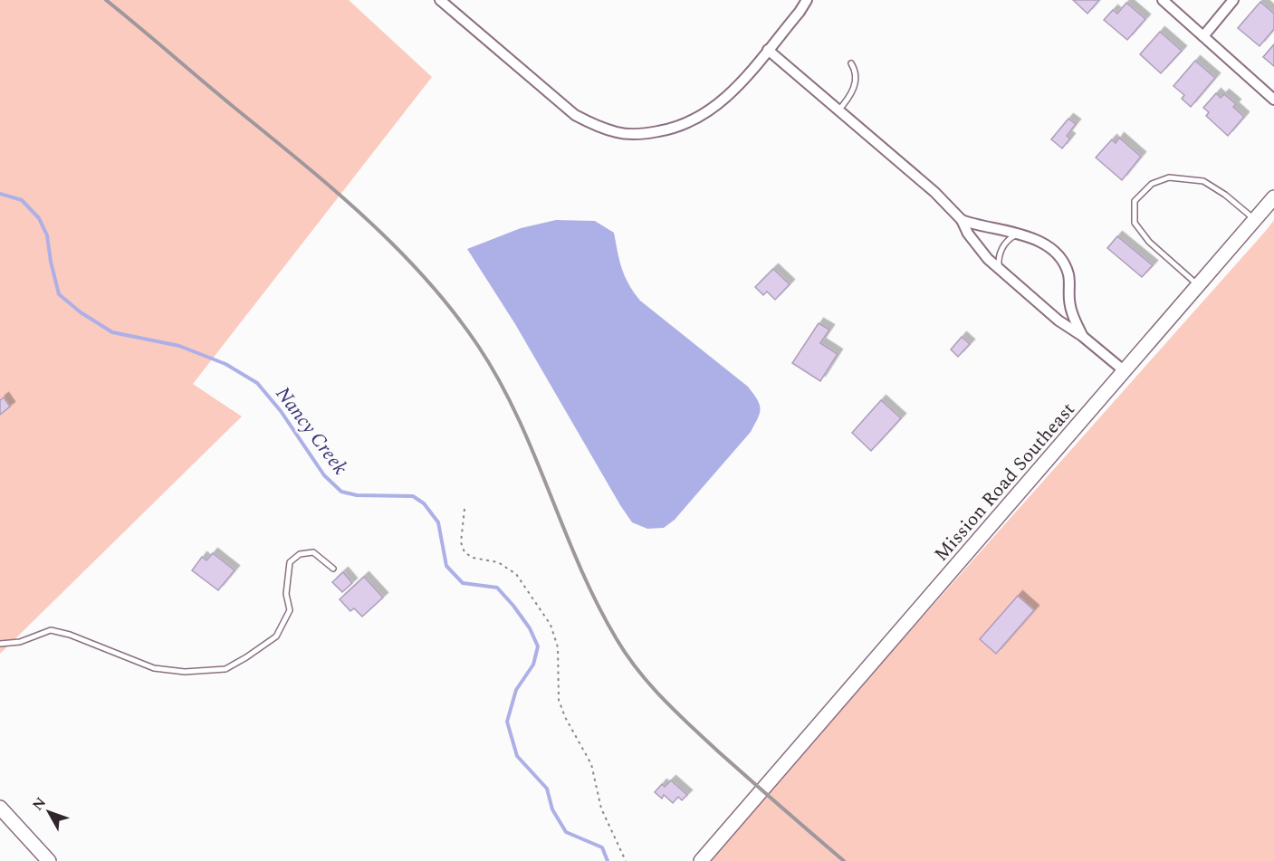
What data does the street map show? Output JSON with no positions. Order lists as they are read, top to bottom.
{
  "streets": {
    "main road": ["Mission Road Southeast"]
  },
  "water": ["Nancy Creek"],
  "north": "top left"
}
